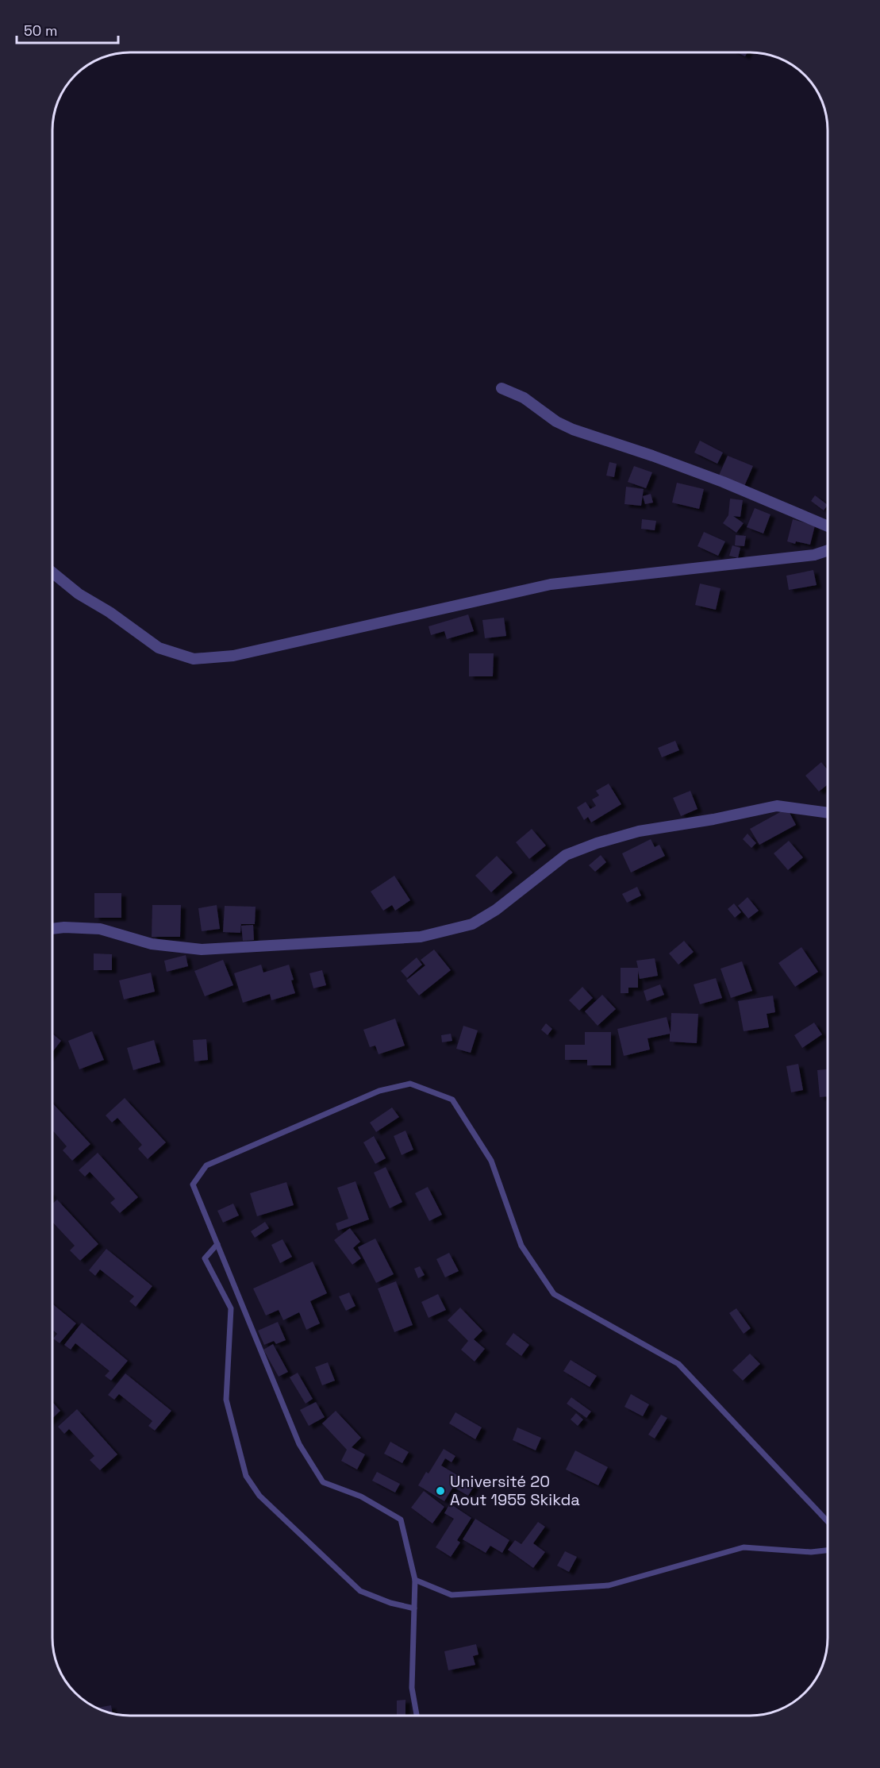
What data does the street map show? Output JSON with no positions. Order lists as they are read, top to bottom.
{
  "places": ["Université 20 Aout 1955 Skikda"],
  "scale_bar": "50 m"
}
